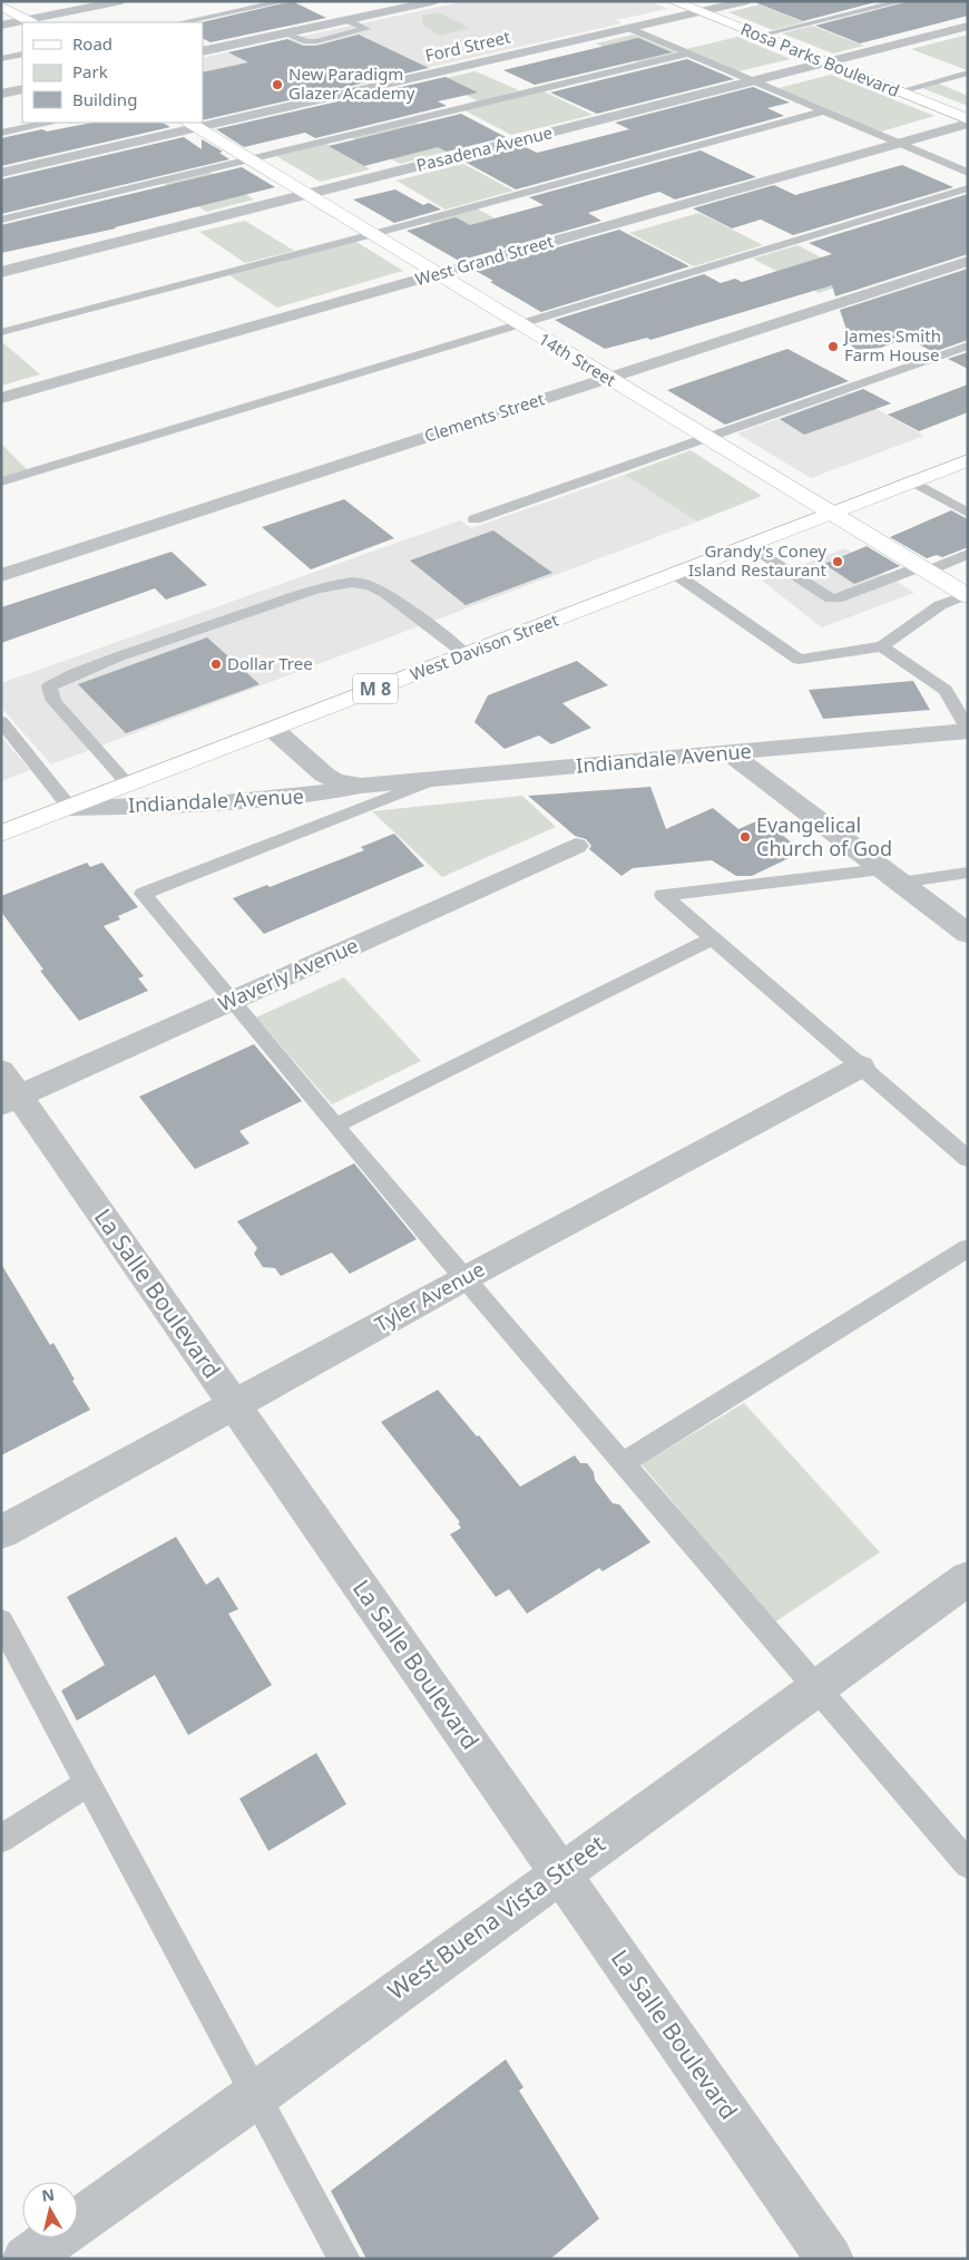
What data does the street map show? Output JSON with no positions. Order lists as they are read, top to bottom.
{
  "streets": {
    "main road": [
      "Rosa Parks Boulevard",
      "14th Street",
      "West Davison Street",
      "M 8"
    ],
    "street": [
      "Ford Street",
      "Pasadena Avenue",
      "West Grand Street",
      "Clements Street",
      "Indiandale Avenue",
      "Waverly Avenue",
      "La Salle Boulevard",
      "Tyler Avenue",
      "West Buena Vista Street"
    ]
  },
  "crossings": [
    ["Ford Street", "Rosa Parks Boulevard"],
    ["Ford Street", "14th Street"],
    ["Rosa Parks Boulevard", "Pasadena Avenue"],
    ["Pasadena Avenue", "14th Street"],
    ["West Grand Street", "14th Street"],
    ["14th Street", "Clements Street"],
    ["14th Street", "West Davison Street"],
    ["West Davison Street", "Indiandale Avenue"],
    ["Waverly Avenue", "La Salle Boulevard"],
    ["La Salle Boulevard", "Tyler Avenue"],
    ["La Salle Boulevard", "West Buena Vista Street"]
  ],
  "places": [
    "New Paradigm Glazer Academy",
    "James Smith Farm House",
    "Grandy's Coney Island Restaurant",
    "Dollar Tree",
    "Evangelical Church of God"
  ],
  "legend": ["Road", "Park", "Building"],
  "north": "top"
}
